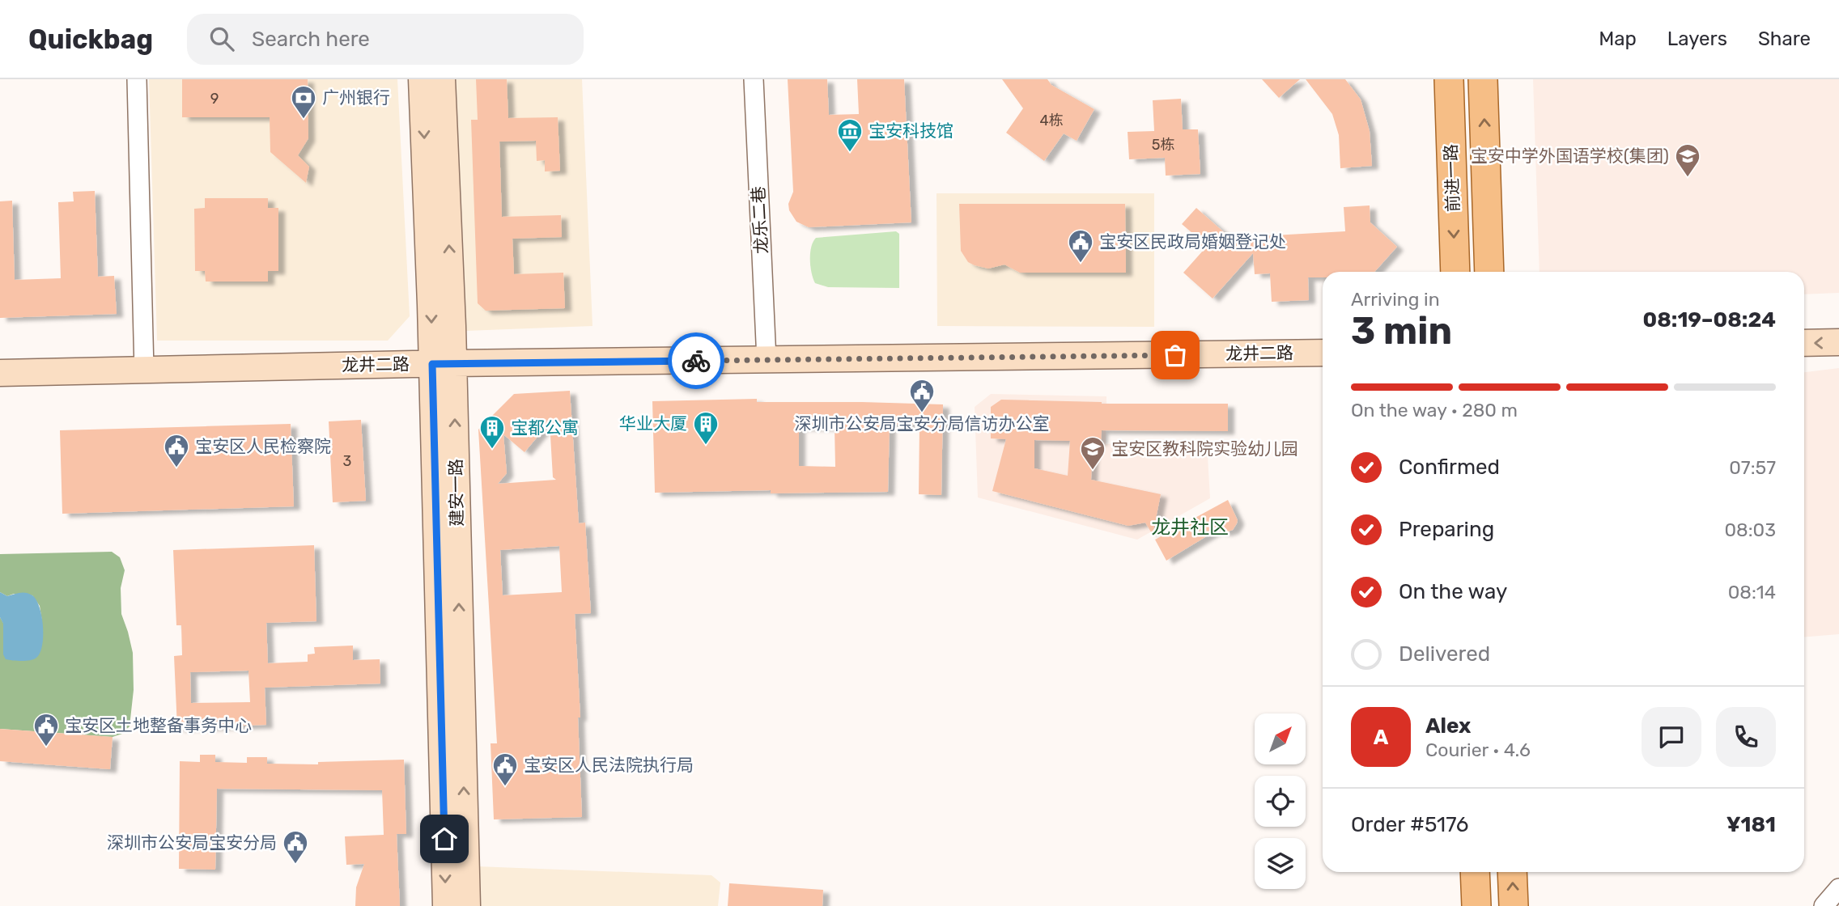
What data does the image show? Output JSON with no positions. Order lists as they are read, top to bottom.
{
  "streets": {
    "main road": ["前进一路", "龙井二路", "建安一路"],
    "street": ["龙乐二巷"]
  },
  "crossings": [
    ["龙乐二巷", "龙井二路"],
    ["龙井二路", "建安一路"]
  ],
  "districts": ["龙井社区"],
  "places": {
    "bank": ["广州银行"],
    "museum": ["宝安科技馆"],
    "school or university": ["宝安中学外国语学校(集团)", "宝安区教科院实验幼儿园"],
    "public building": [
      "宝安区民政局婚姻登记处",
      "深圳市公安局宝安分局信访办公室",
      "宝安区人民检察院",
      "宝安区土地整备事务中心",
      "宝安区人民法院执行局",
      "深圳市公安局宝安分局"
    ],
    "building": ["华业大厦", "宝都公寓"]
  },
  "house_numbers": [
    "9",
    "4栋",
    "5栋",
    "3"
  ],
  "north": "top right",
  "page": {
    "header": "Quickbag",
    "search": "Search here",
    "nav": ["Map", "Layers", "Share"],
    "heading": ["3 min", "Arriving in", "08:19–08:24"],
    "panel": [
      "Alex",
      "Courier · 4.6",
      "Order #5176",
      "¥181"
    ],
    "bar": "On the way · 280 m",
    "list": [
      ["Confirmed", "07:57"],
      ["Preparing", "08:03"],
      ["On the way", "08:14"],
      "Delivered"
    ],
    "round": "A"
  }
}
